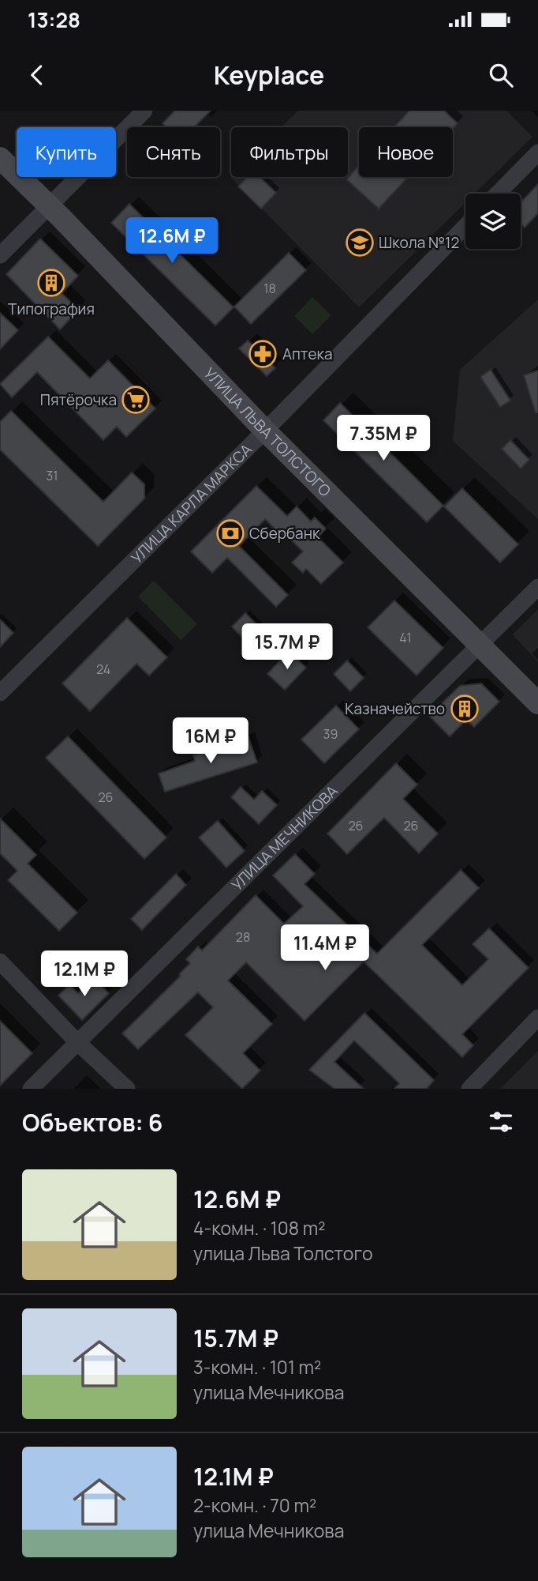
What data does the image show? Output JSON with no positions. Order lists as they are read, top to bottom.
{
  "streets": {
    "street": ["УЛИЦА ЛЬВА ТОЛСТОГО", "УЛИЦА КАРЛА МАРКСА", "УЛИЦА МЕЧНИКОВА"]
  },
  "crossings": [
    ["УЛИЦА ЛЬВА ТОЛСТОГО", "УЛИЦА КАРЛА МАРКСА"],
    ["УЛИЦА ЛЬВА ТОЛСТОГО", "УЛИЦА МЕЧНИКОВА"]
  ],
  "places": {
    "school or university": ["Школа №12"],
    "building": ["Типография", "Казначейство"],
    "pharmacy": ["Аптека"],
    "supermarket": ["Пятёрочка"],
    "bank": ["Сбербанк"]
  },
  "house_numbers": [
    "18",
    "31",
    "41",
    "24",
    "39",
    "26",
    "26",
    "26",
    "28"
  ],
  "page": {
    "status": "13:28",
    "header": "Keyplace",
    "chip": [
      "Купить",
      "Снять",
      "Фильтры",
      "Новое"
    ],
    "price": [
      "12.6M ₽",
      "7.35M ₽",
      "15.7M ₽",
      "16M ₽",
      "11.4M ₽",
      "12.1M ₽"
    ],
    "heading": "Объектов: 6",
    "list": [
      {
        "name": "12.6M ₽",
        "note": "4-комн. · 108 m² · улица Льва Толстого"
      },
      {
        "name": "15.7M ₽",
        "note": "3-комн. · 101 m² · улица Мечникова"
      },
      {
        "name": "12.1M ₽",
        "note": "2-комн. · 70 m² · улица Мечникова"
      }
    ]
  }
}
